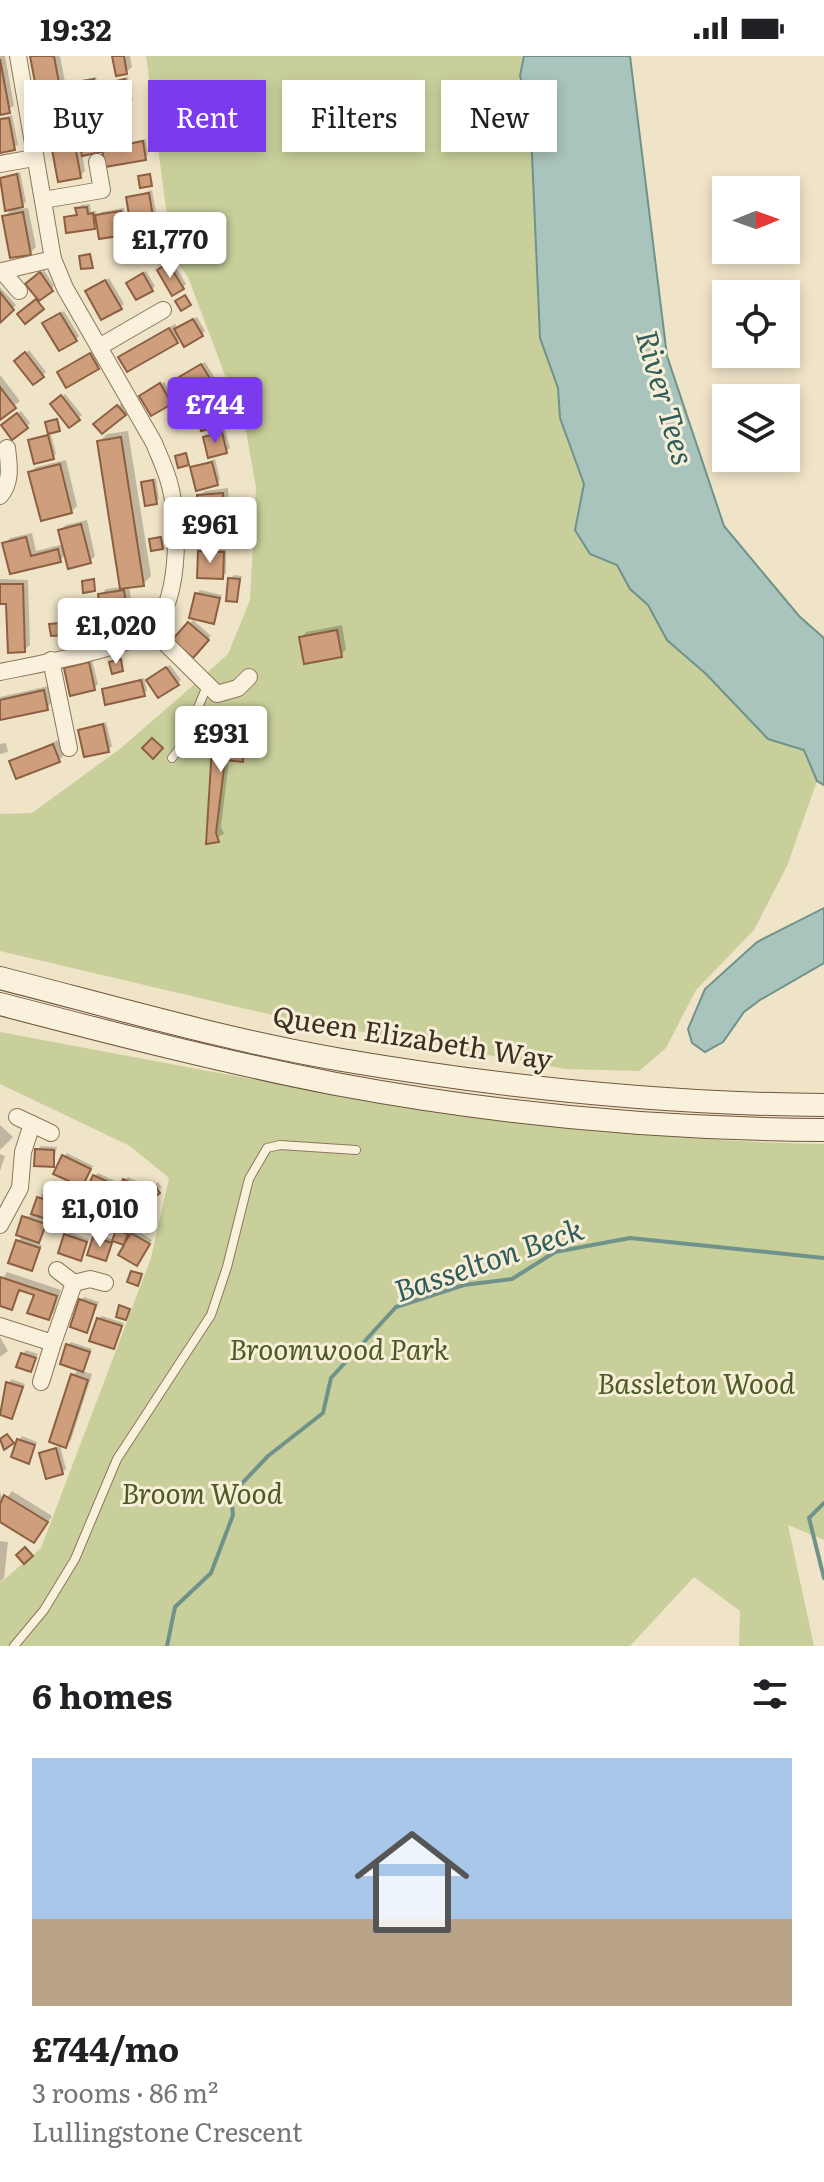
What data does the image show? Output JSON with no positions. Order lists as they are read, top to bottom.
{
  "streets": {
    "street": ["Queen Elizabeth Way"]
  },
  "water": ["River Tees", "Basselton Beck"],
  "parks": ["Broomwood Park", "Bassleton Wood", "Broom Wood"],
  "north": "right",
  "page": {
    "status": "19:32",
    "chip": [
      "Buy",
      "Rent",
      "Filters",
      "New"
    ],
    "price": [
      "£1,770",
      "£744",
      "£961",
      "£1,020",
      "£931",
      "£1,010"
    ],
    "heading": "6 homes",
    "list": [
      {
        "name": "£744/mo",
        "note": "3 rooms · 86 m² · Lullingstone Crescent"
      }
    ]
  }
}
